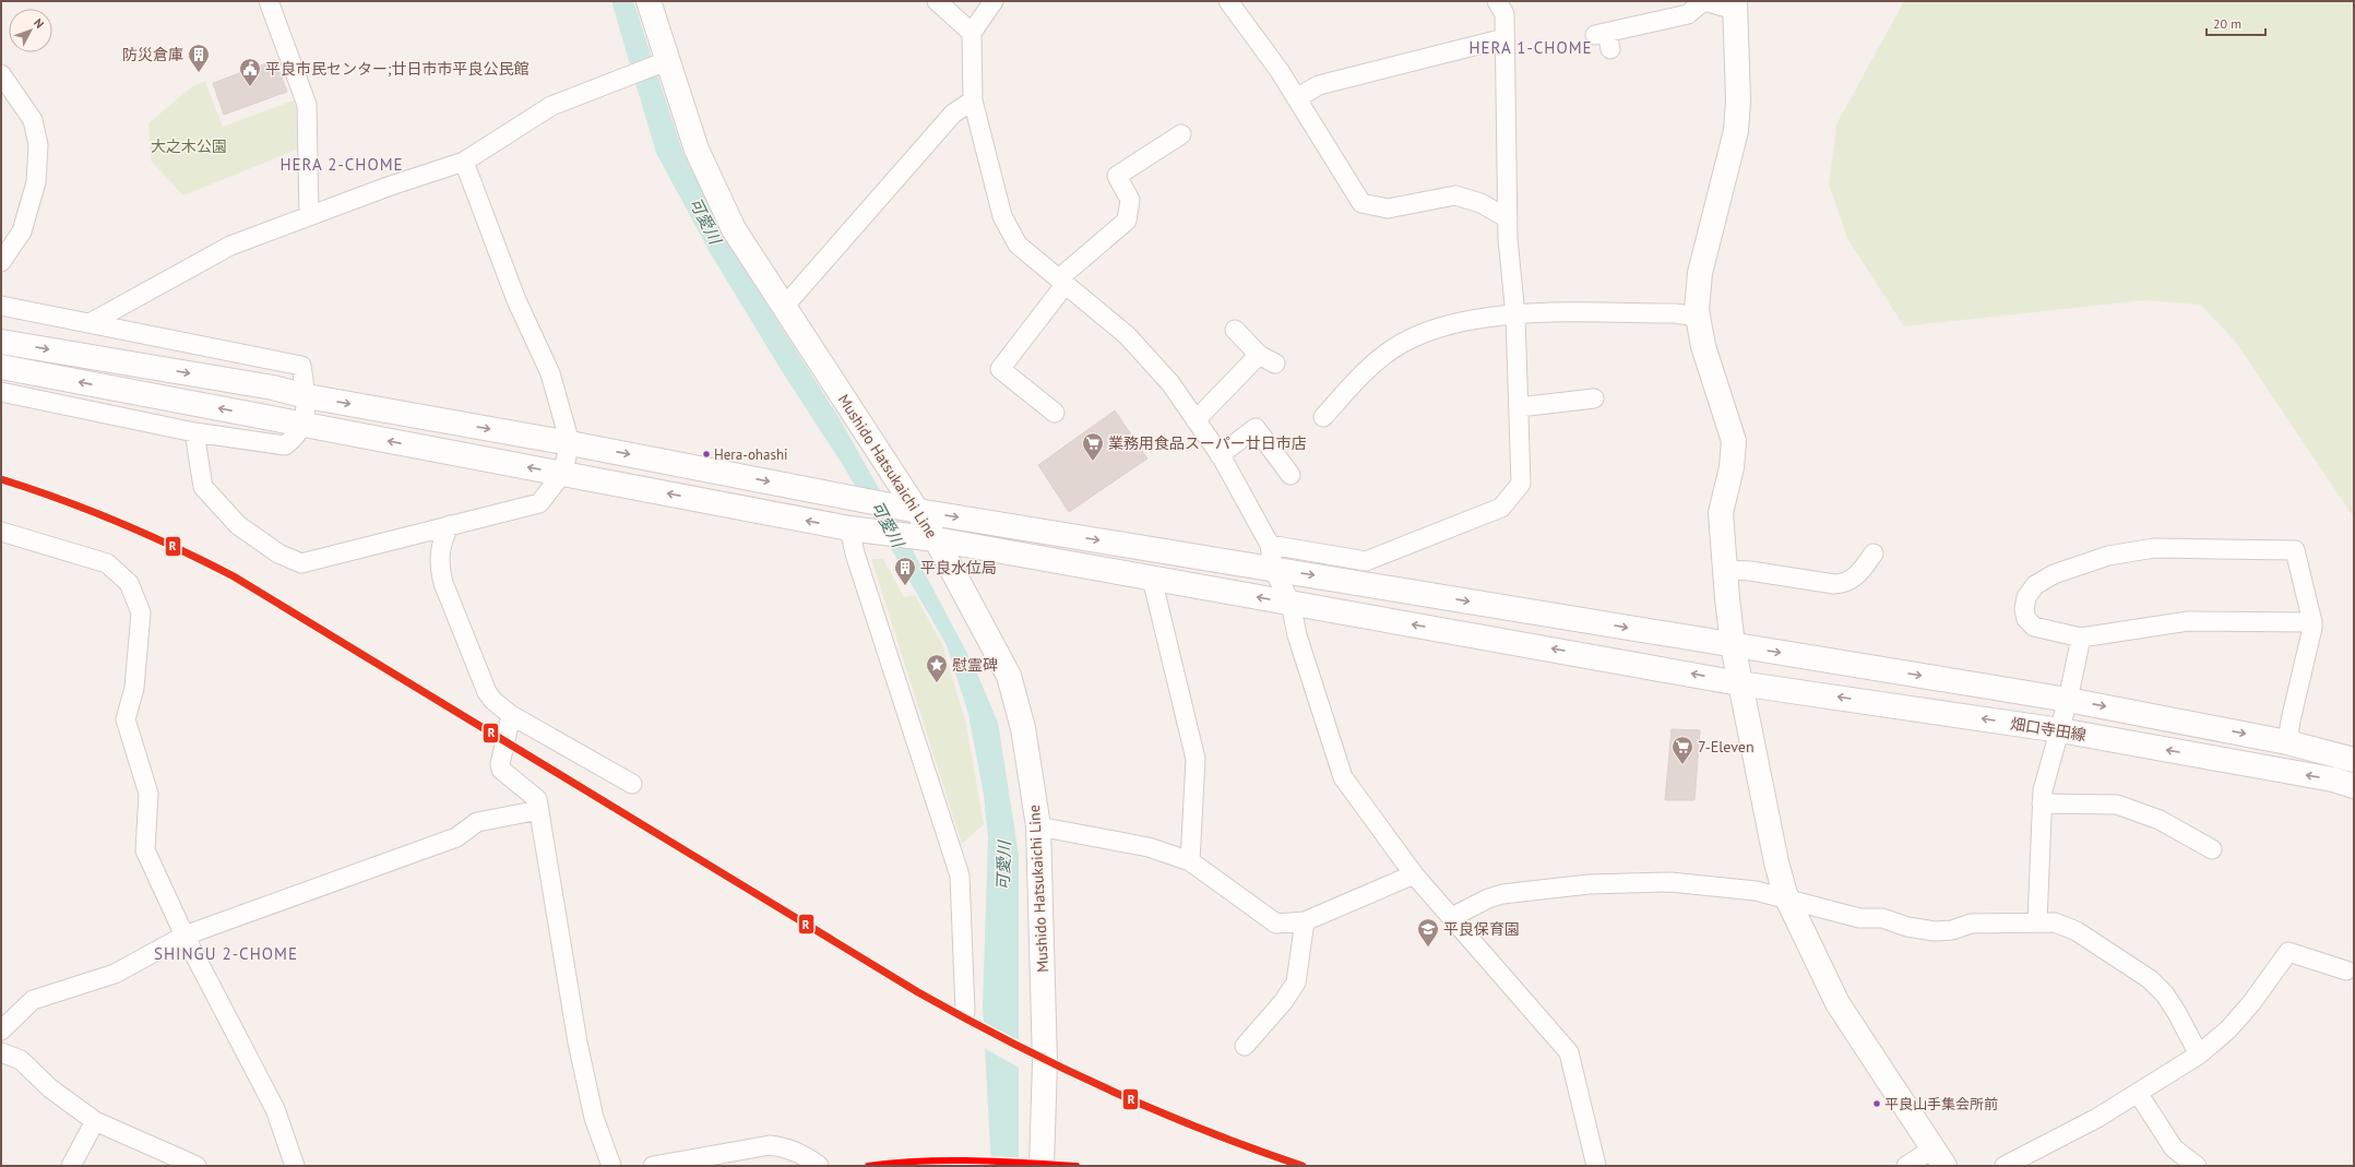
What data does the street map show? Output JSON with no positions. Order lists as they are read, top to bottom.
{
  "streets": {
    "street": ["Mushido Hatsukaichi Line", "畑口寺田線"]
  },
  "crossings": [
    ["Mushido Hatsukaichi Line", "畑口寺田線"]
  ],
  "districts": ["HERA 1-CHOME", "HERA 2-CHOME", "SHINGU 2-CHOME"],
  "water": ["可愛川"],
  "parks": ["大之木公園"],
  "places": {
    "building": ["防災倉庫", "平良水位局"],
    "public building": ["平良市民センター;廿日市市平良公民館"],
    "other": ["Hera-ohashi", "平良山手集会所前"],
    "supermarket": ["業務用食品スーパー廿日市店", "7-Eleven"],
    "place": ["慰霊碑"],
    "school or university": ["平良保育園"]
  },
  "lines": ["transit line R"],
  "scale_bar": "20 m",
  "north": "top right"
}
